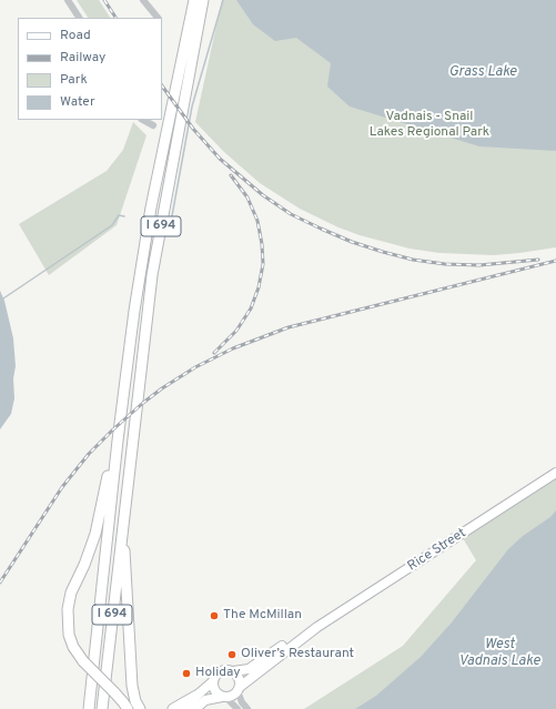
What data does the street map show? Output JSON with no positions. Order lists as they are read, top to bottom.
{
  "streets": {
    "highway": ["I 694"],
    "main road": ["Rice Street"]
  },
  "water": ["Grass Lake", "West Vadnais Lake"],
  "parks": ["Vadnais - Snail Lakes Regional Park"],
  "places": ["The McMillan", "Oliver’s Restaurant", "Holiday"],
  "legend": [
    "Road",
    "Railway",
    "Park",
    "Water"
  ]
}
